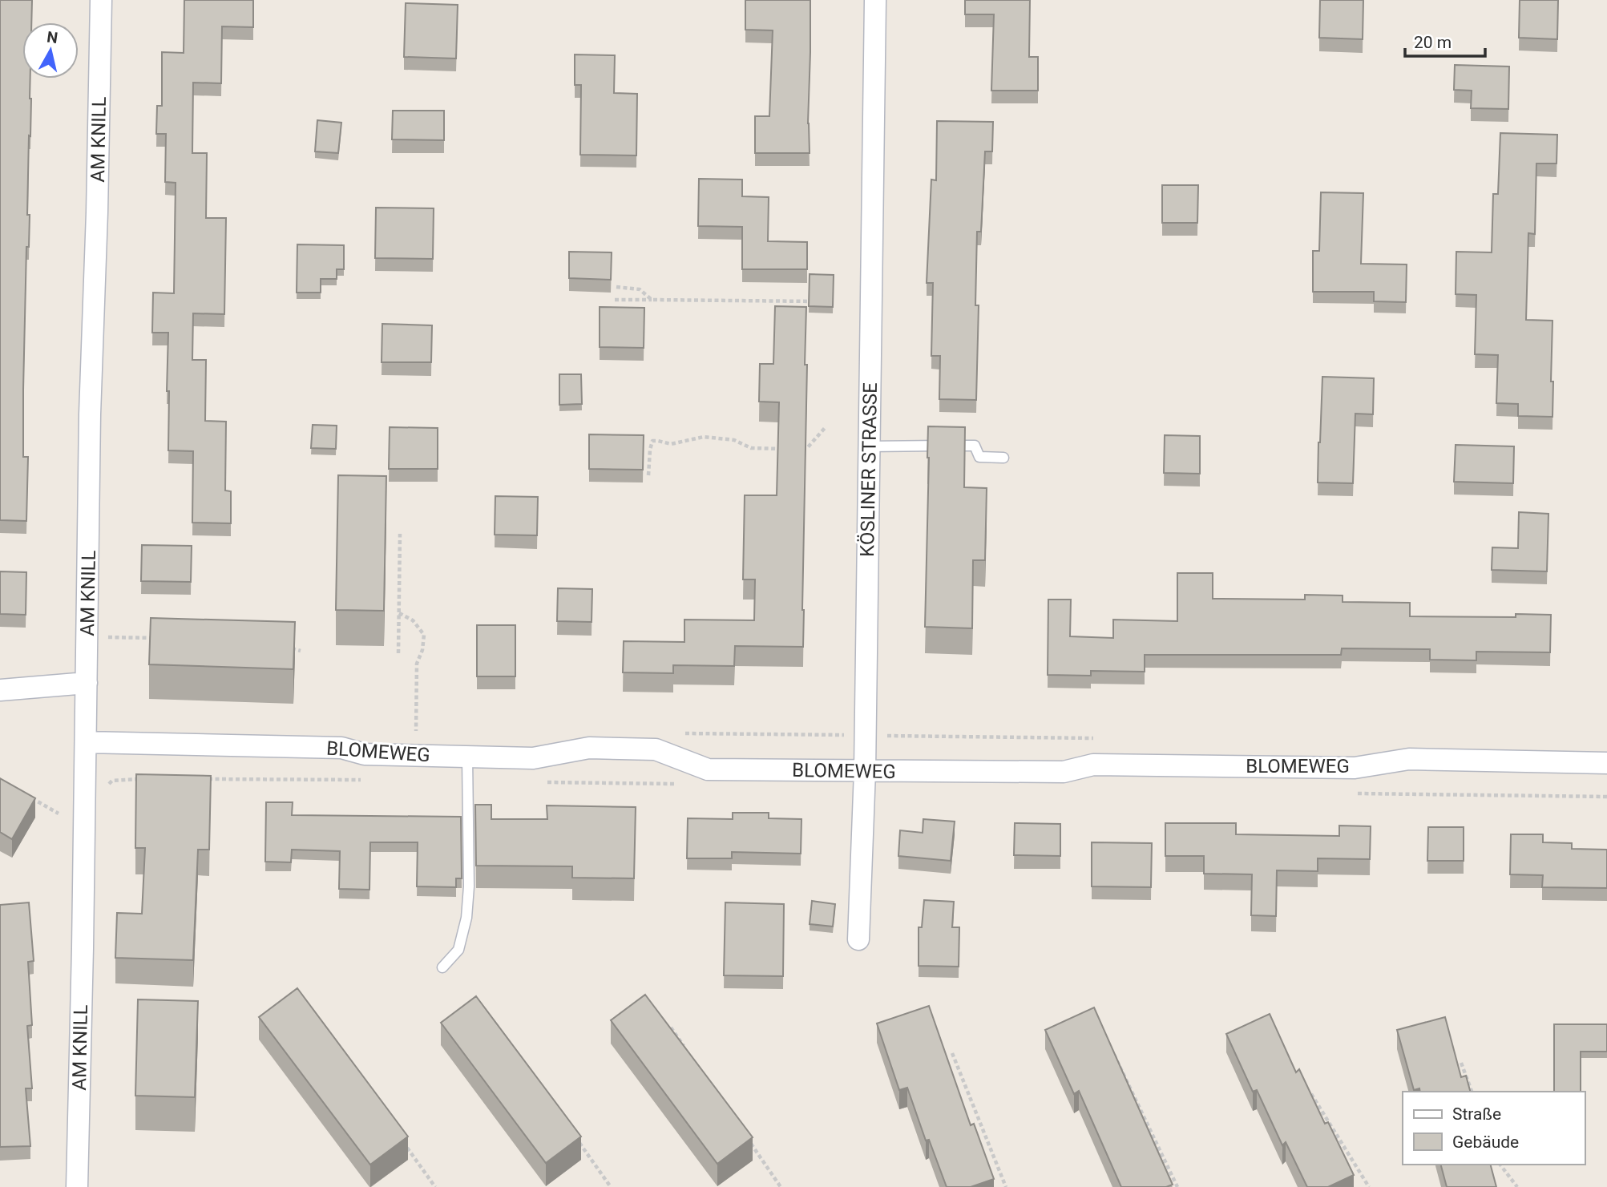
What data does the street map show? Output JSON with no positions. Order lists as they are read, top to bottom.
{
  "streets": {
    "street": ["AM KNILL", "KÖSLINER STRASSE", "BLOMEWEG"]
  },
  "crossings": [
    ["AM KNILL", "BLOMEWEG"],
    ["KÖSLINER STRASSE", "BLOMEWEG"]
  ],
  "legend": ["Straße", "Gebäude"],
  "scale_bar": "20 m",
  "north": "top"
}
